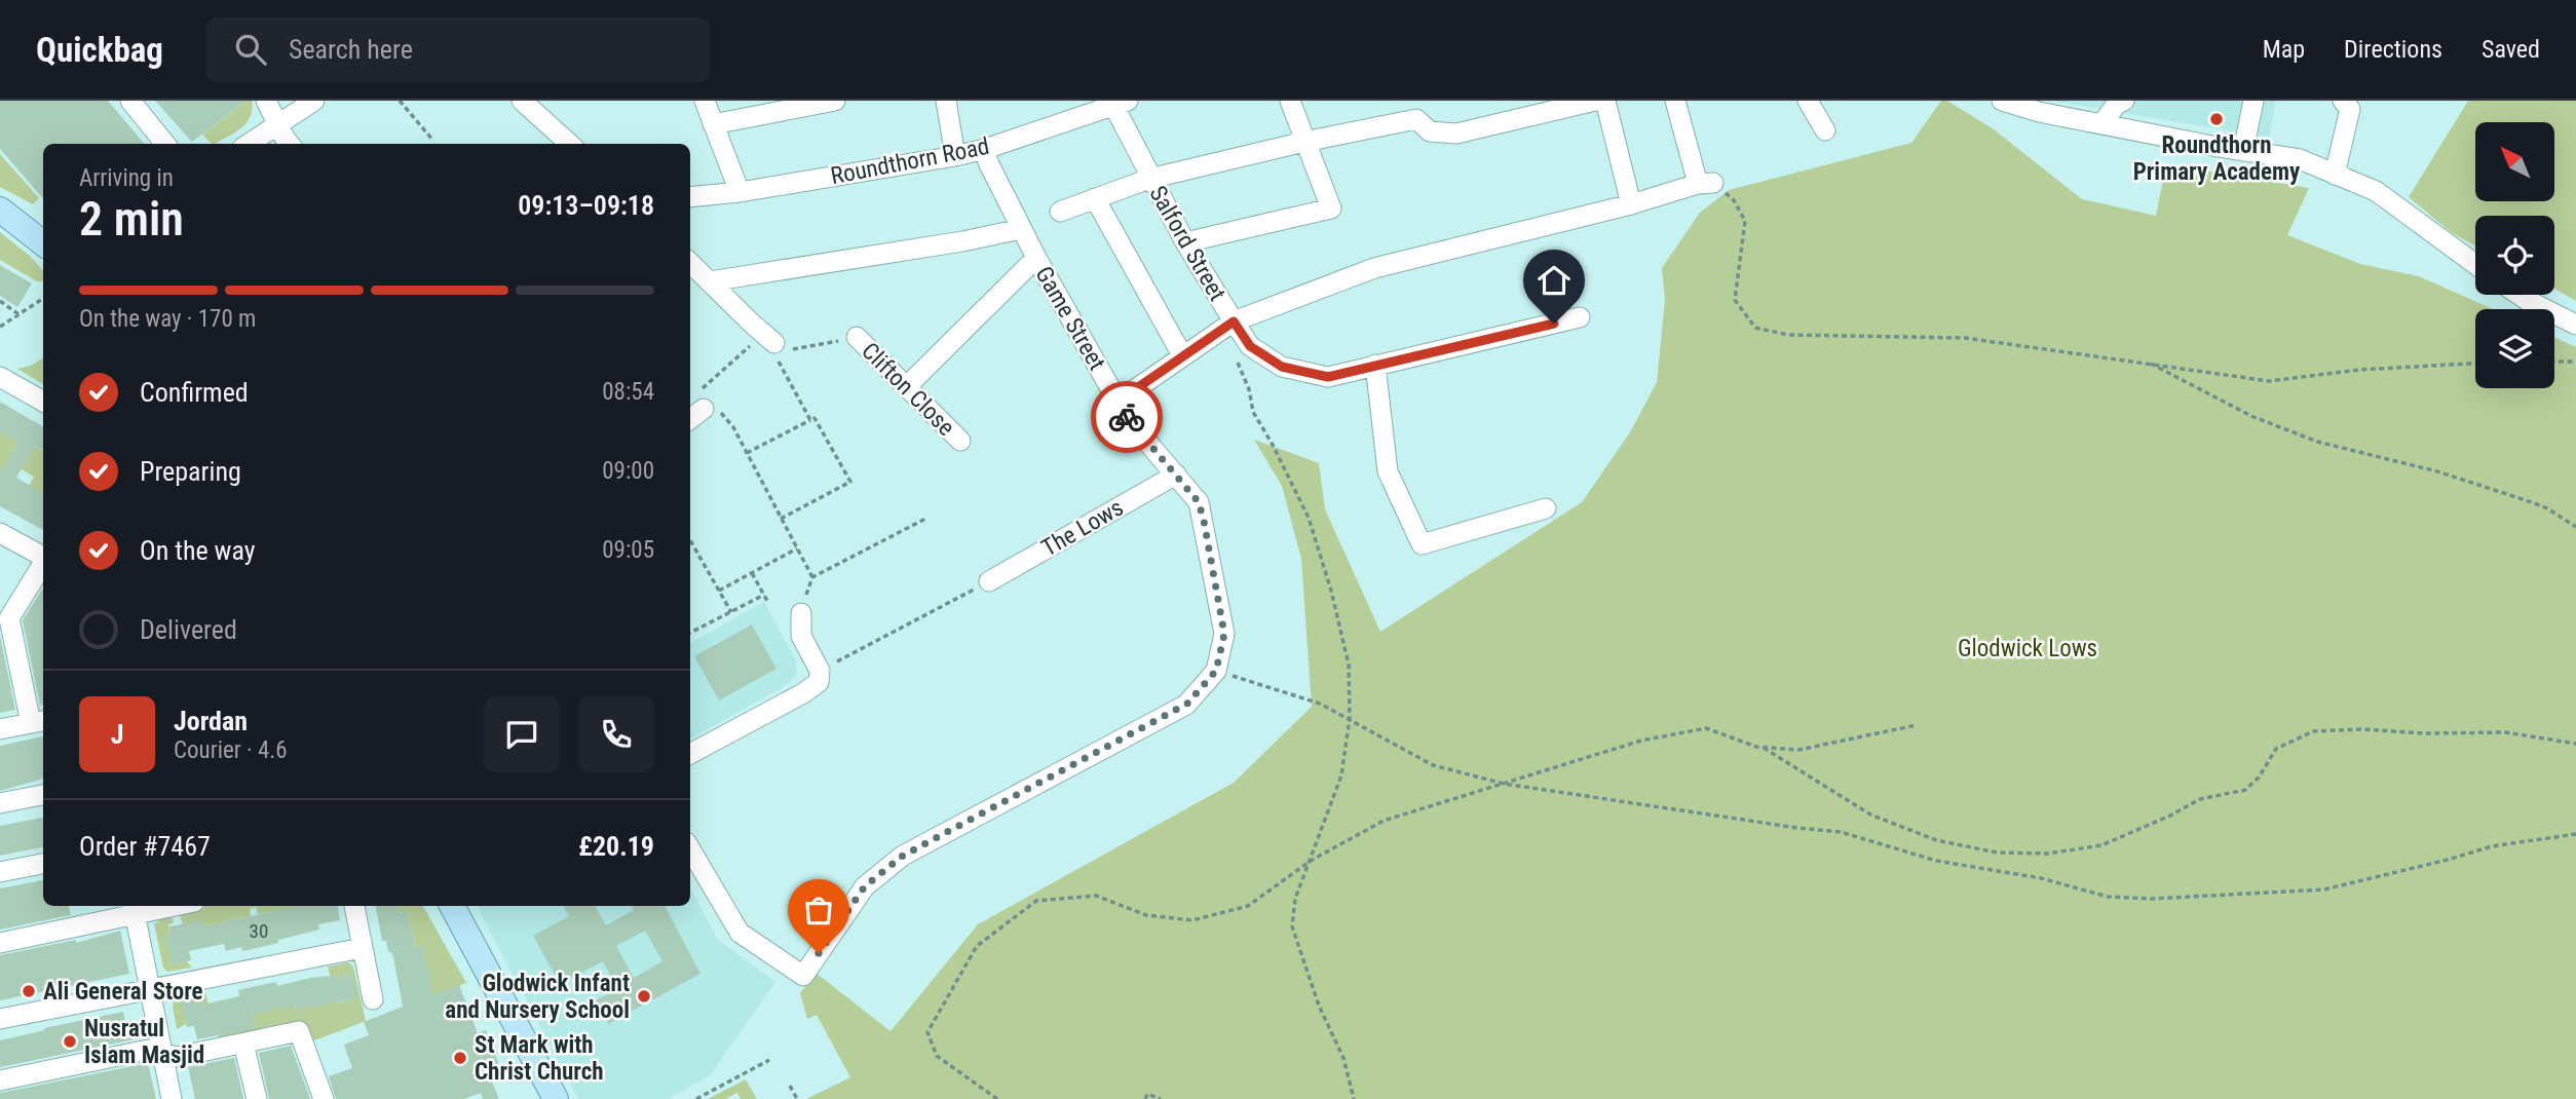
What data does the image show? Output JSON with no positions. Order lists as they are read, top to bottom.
{
  "streets": {
    "street": [
      "Roundthorn Road",
      "Salford Street",
      "Game Street",
      "Clifton Close",
      "The Lows"
    ]
  },
  "crossings": [
    ["Roundthorn Road", "Salford Street"],
    ["Roundthorn Road", "Game Street"],
    ["Game Street", "The Lows"]
  ],
  "parks": ["Glodwick Lows"],
  "places": [
    "Roundthorn Primary Academy",
    "Ali General Store",
    "Glodwick Infant and Nursery School",
    "Nusratul Islam Masjid",
    "St Mark with Christ Church"
  ],
  "house_numbers": ["30"],
  "north": "top left",
  "page": {
    "header": "Quickbag",
    "search": "Search here",
    "nav": ["Map", "Directions", "Saved"],
    "heading": ["2 min", "Arriving in", "09:13–09:18"],
    "panel": [
      "Jordan",
      "Courier · 4.6",
      "Order #7467",
      "£20.19"
    ],
    "bar": "On the way · 170 m",
    "list": [
      ["Confirmed", "08:54"],
      ["Preparing", "09:00"],
      ["On the way", "09:05"],
      "Delivered"
    ],
    "round": "J"
  }
}
